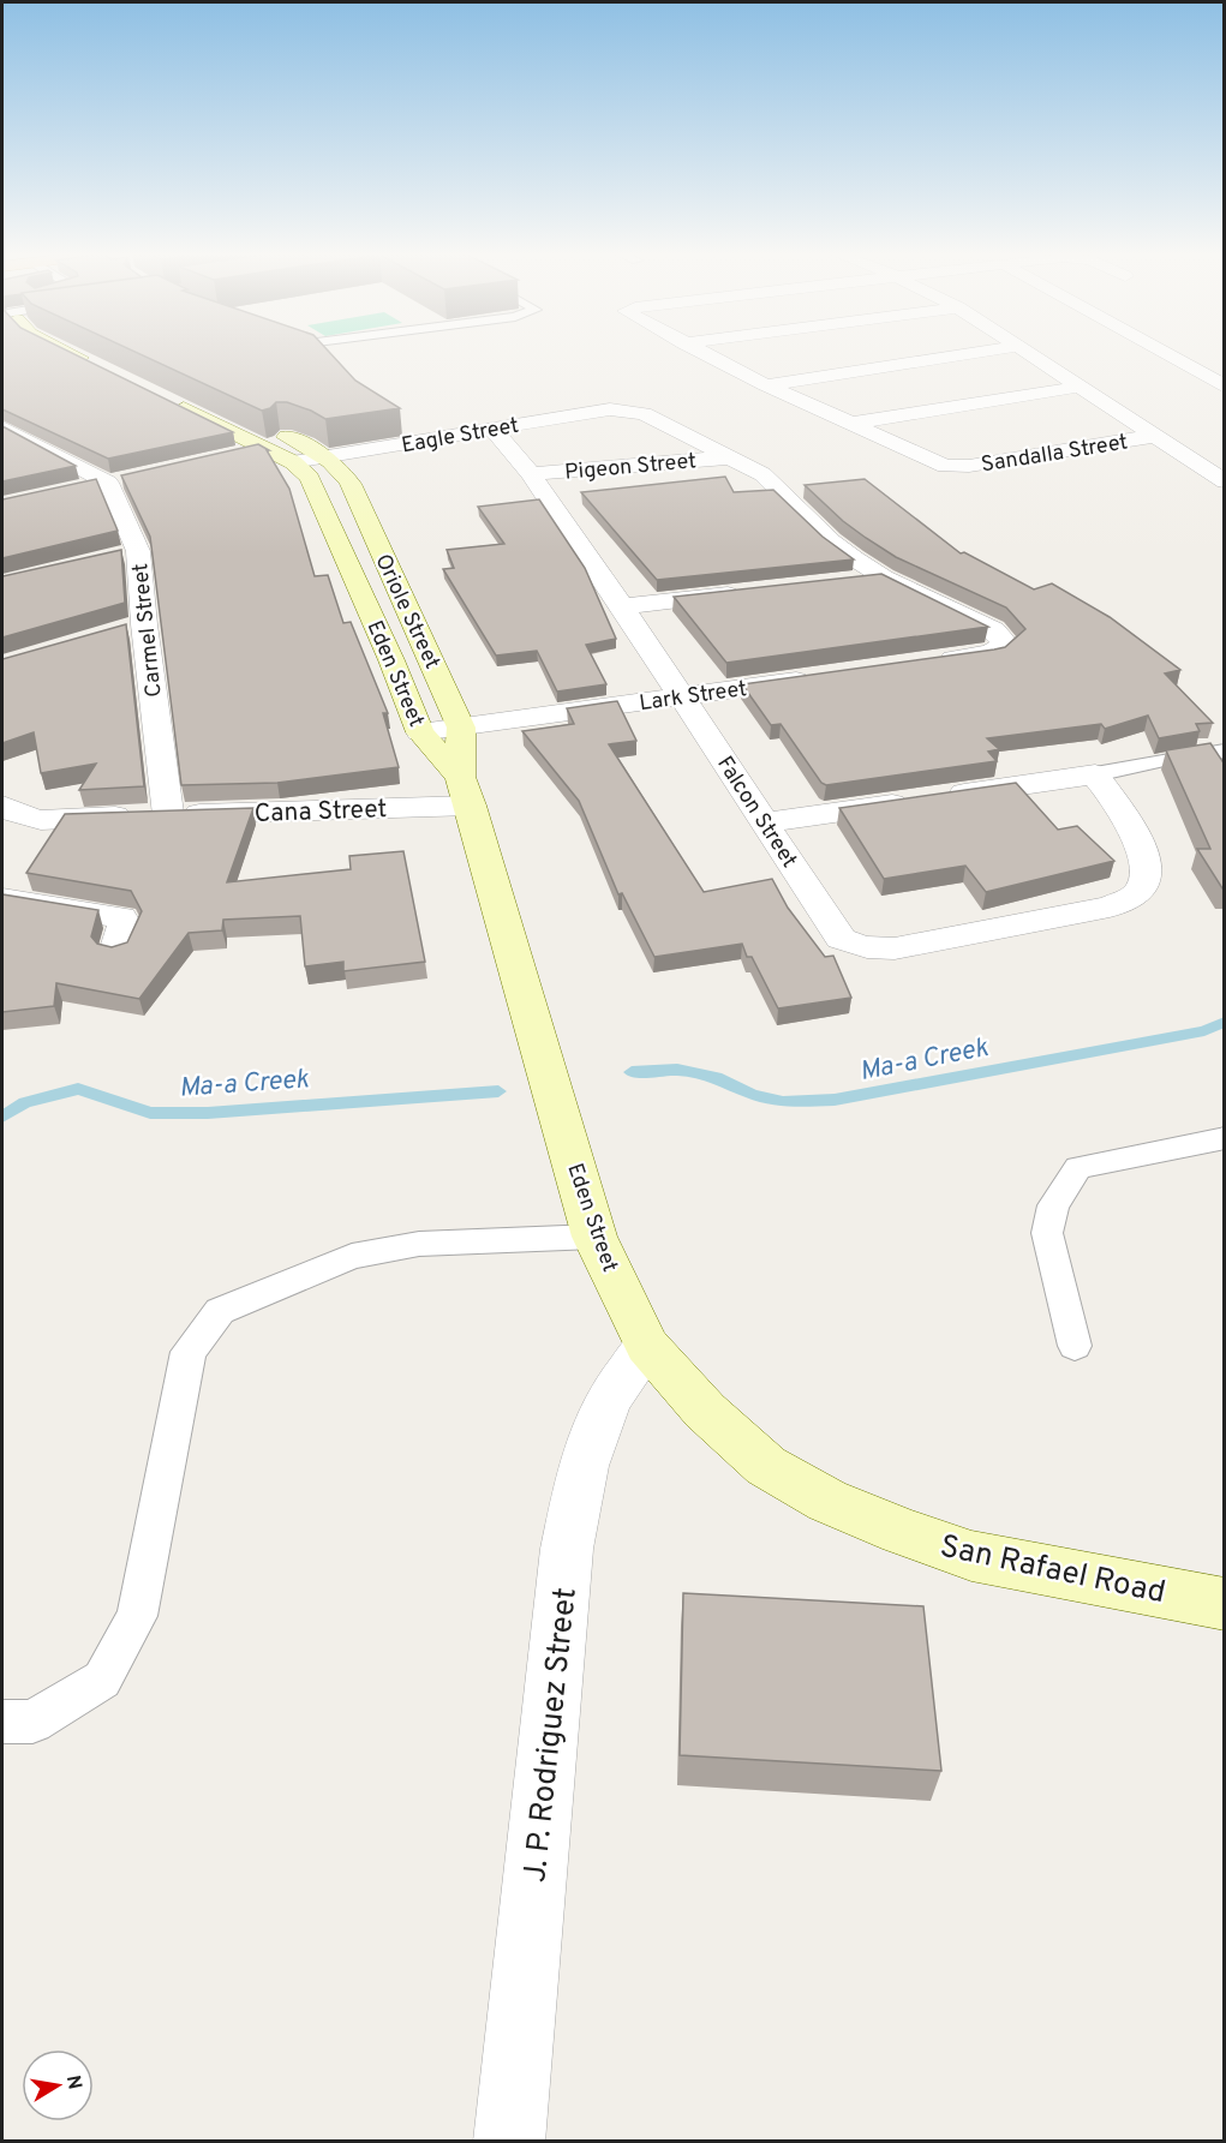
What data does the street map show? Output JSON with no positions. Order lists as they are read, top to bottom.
{
  "streets": {
    "main road": ["Oriole Street", "Eden Street", "San Rafael Road"],
    "street": [
      "Eagle Street",
      "Sandalla Street",
      "Pigeon Street",
      "Carmel Street",
      "Lark Street",
      "Cana Street",
      "Falcon Street",
      "J. P. Rodriguez Street"
    ]
  },
  "crossings": [
    ["Eagle Street", "Pigeon Street"],
    ["Eagle Street", "Oriole Street"],
    ["Eagle Street", "Eden Street"],
    ["Eagle Street", "Falcon Street"],
    ["Pigeon Street", "Falcon Street"],
    ["Oriole Street", "Eden Street"],
    ["Oriole Street", "Lark Street"],
    ["Oriole Street", "Cana Street"],
    ["Carmel Street", "Cana Street"],
    ["Eden Street", "Lark Street"],
    ["Eden Street", "Cana Street"],
    ["Eden Street", "San Rafael Road"],
    ["Eden Street", "J. P. Rodriguez Street"],
    ["Lark Street", "Falcon Street"],
    ["San Rafael Road", "J. P. Rodriguez Street"]
  ],
  "water": ["Ma-a Creek"],
  "north": "right"
}
